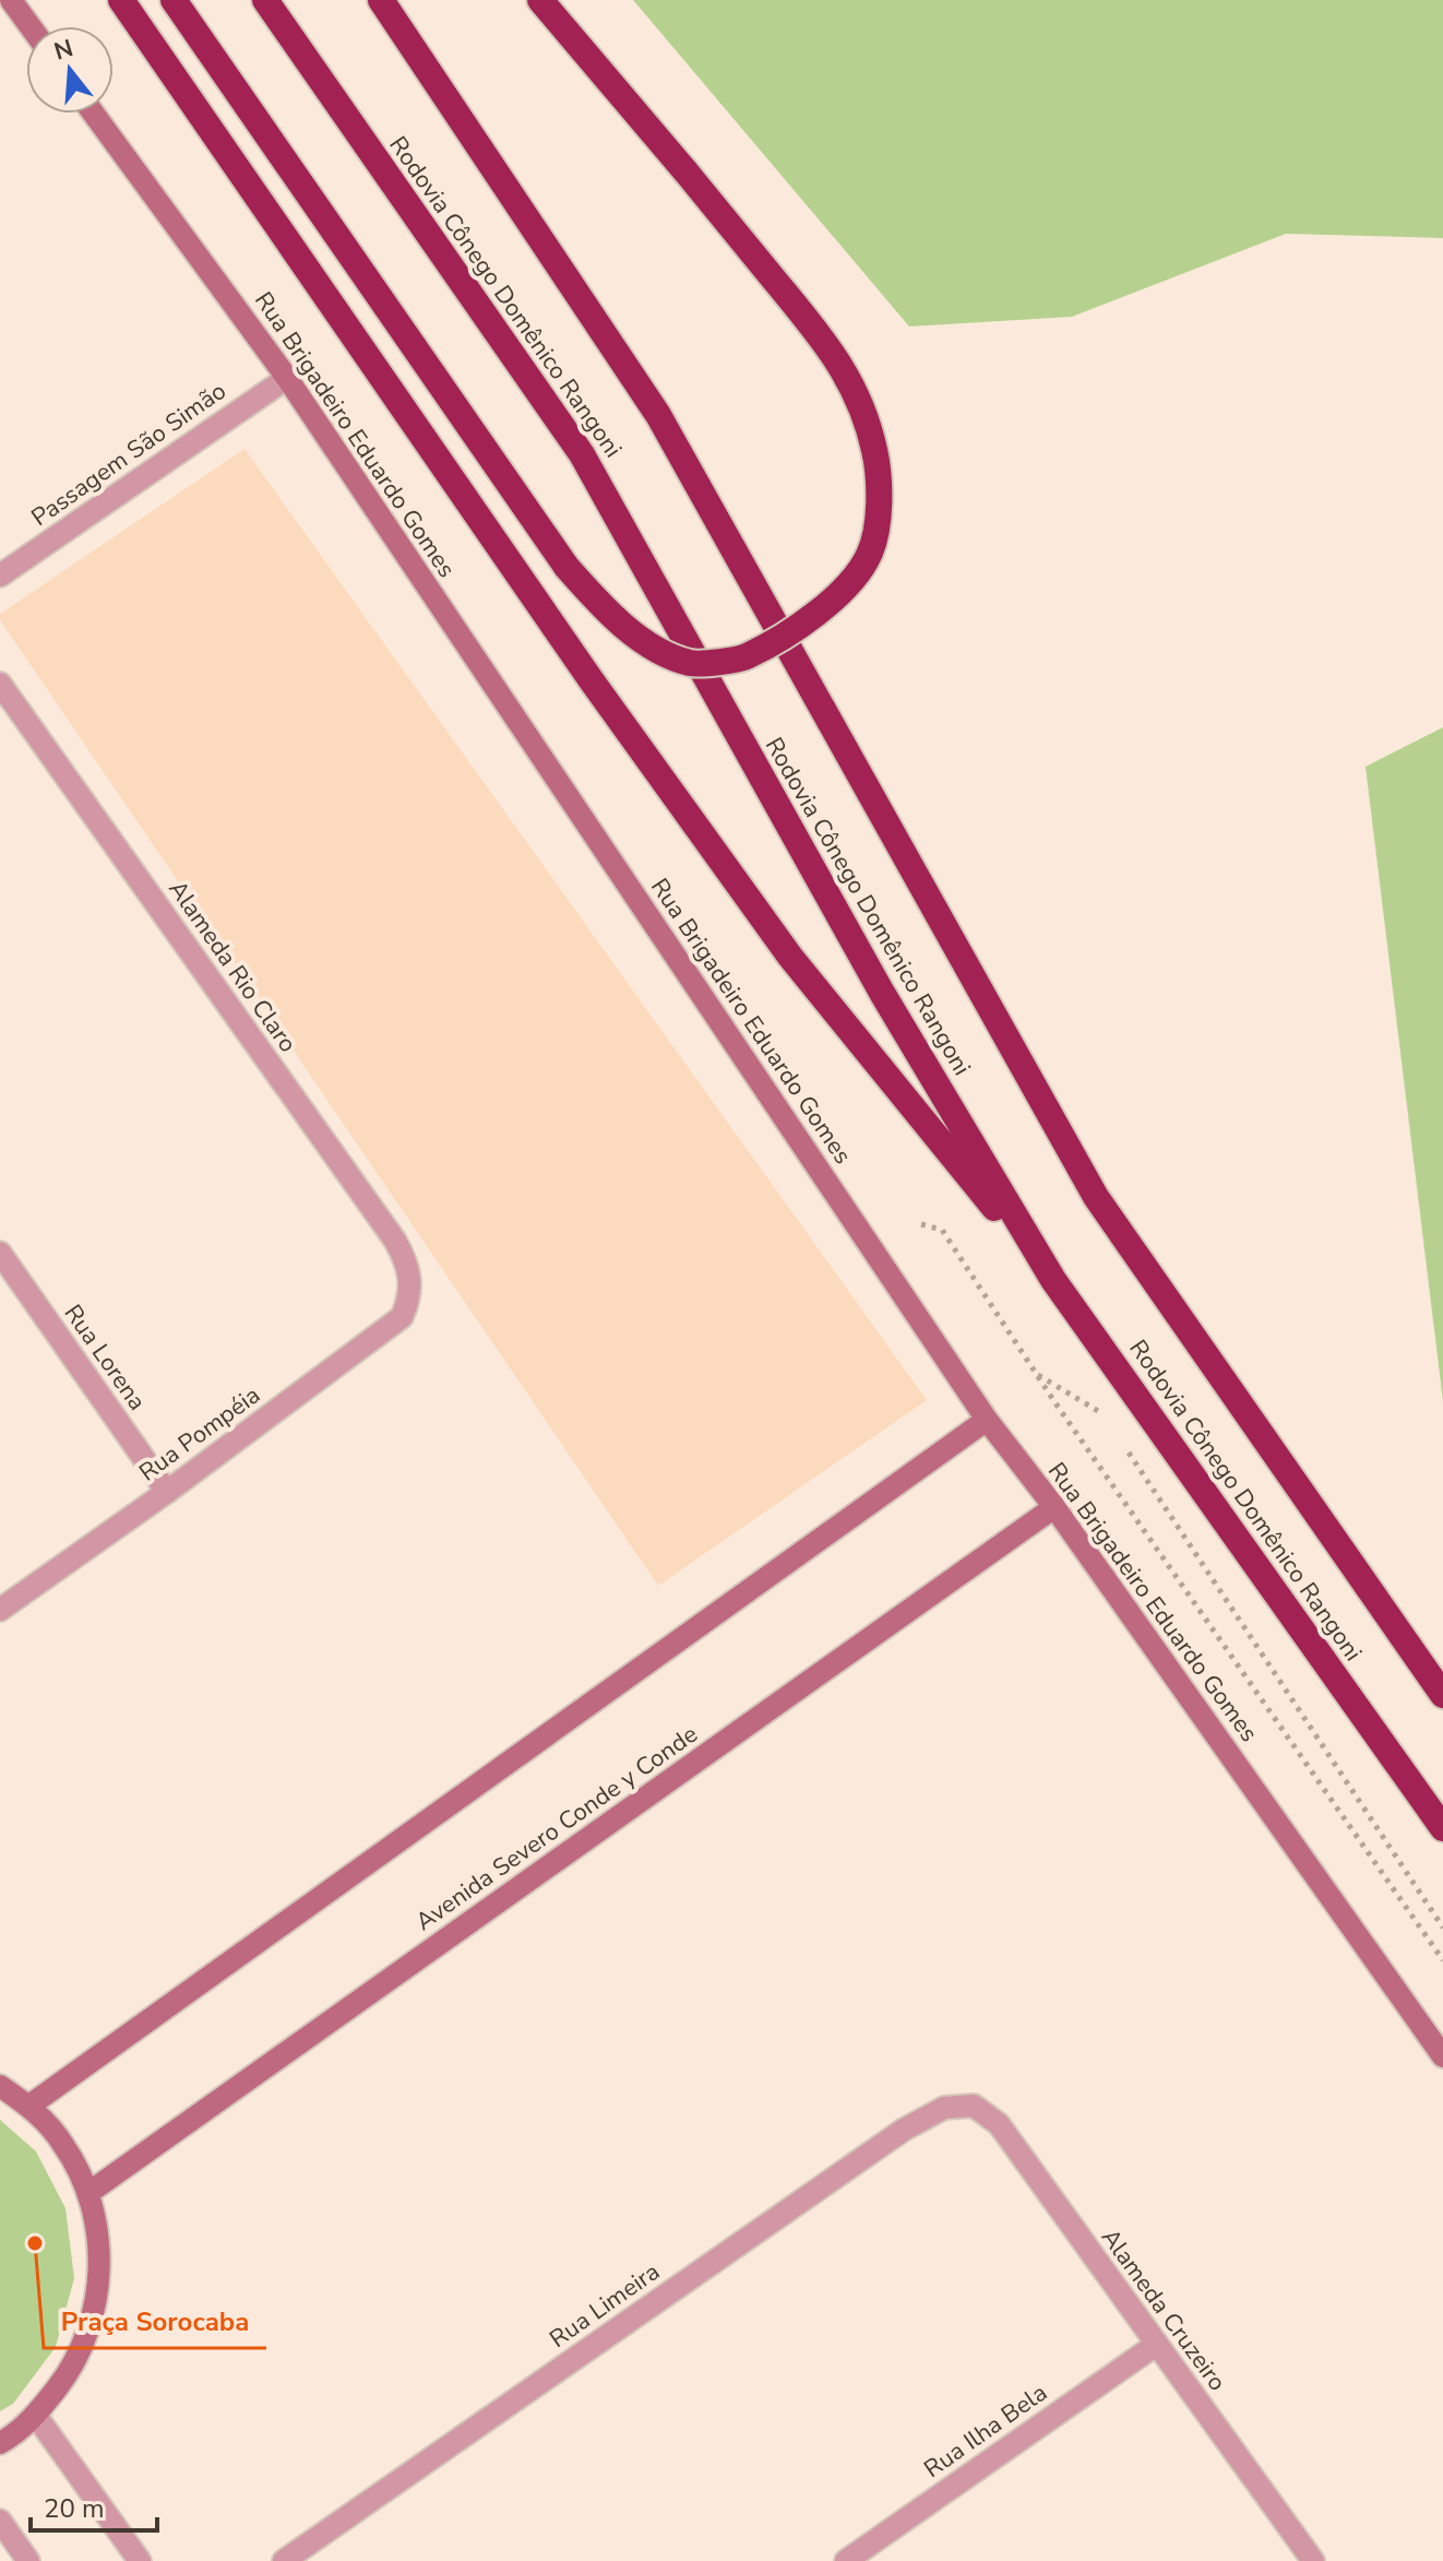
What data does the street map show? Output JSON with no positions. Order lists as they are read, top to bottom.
{
  "streets": {
    "highway": ["Rodovia Cônego Domênico Rangoni"],
    "street": [
      "Rua Brigadeiro Eduardo Gomes",
      "Passagem São Simão",
      "Alameda Rio Claro",
      "Rua Lorena",
      "Rua Pompéia",
      "Avenida Severo Conde y Conde",
      "Rua Limeira",
      "Alameda Cruzeiro",
      "Rua Ilha Bela"
    ]
  },
  "crossings": [
    ["Rua Brigadeiro Eduardo Gomes", "Passagem São Simão"],
    ["Rua Brigadeiro Eduardo Gomes", "Avenida Severo Conde y Conde"],
    ["Alameda Rio Claro", "Rua Pompéia"],
    ["Rua Lorena", "Rua Pompéia"],
    ["Rua Limeira", "Alameda Cruzeiro"],
    ["Alameda Cruzeiro", "Rua Ilha Bela"]
  ],
  "places": ["Praça Sorocaba"],
  "scale_bar": "20 m",
  "north": "top"
}
